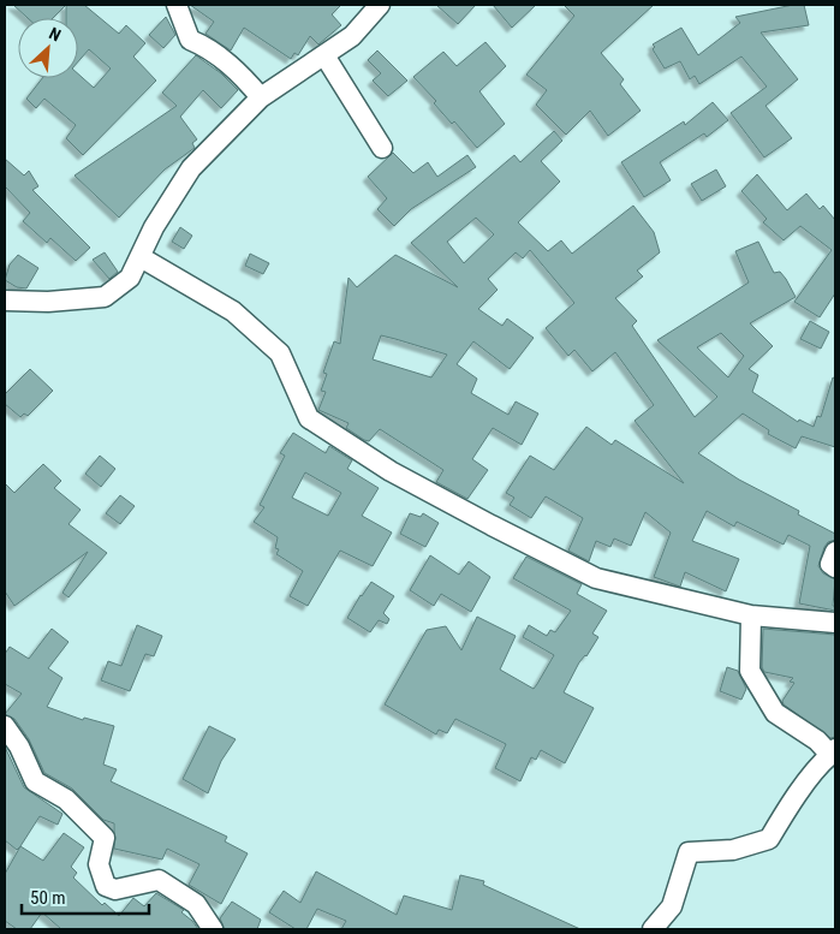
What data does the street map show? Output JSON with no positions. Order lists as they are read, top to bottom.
{
  "scale_bar": "50 m",
  "north": "top right"
}
